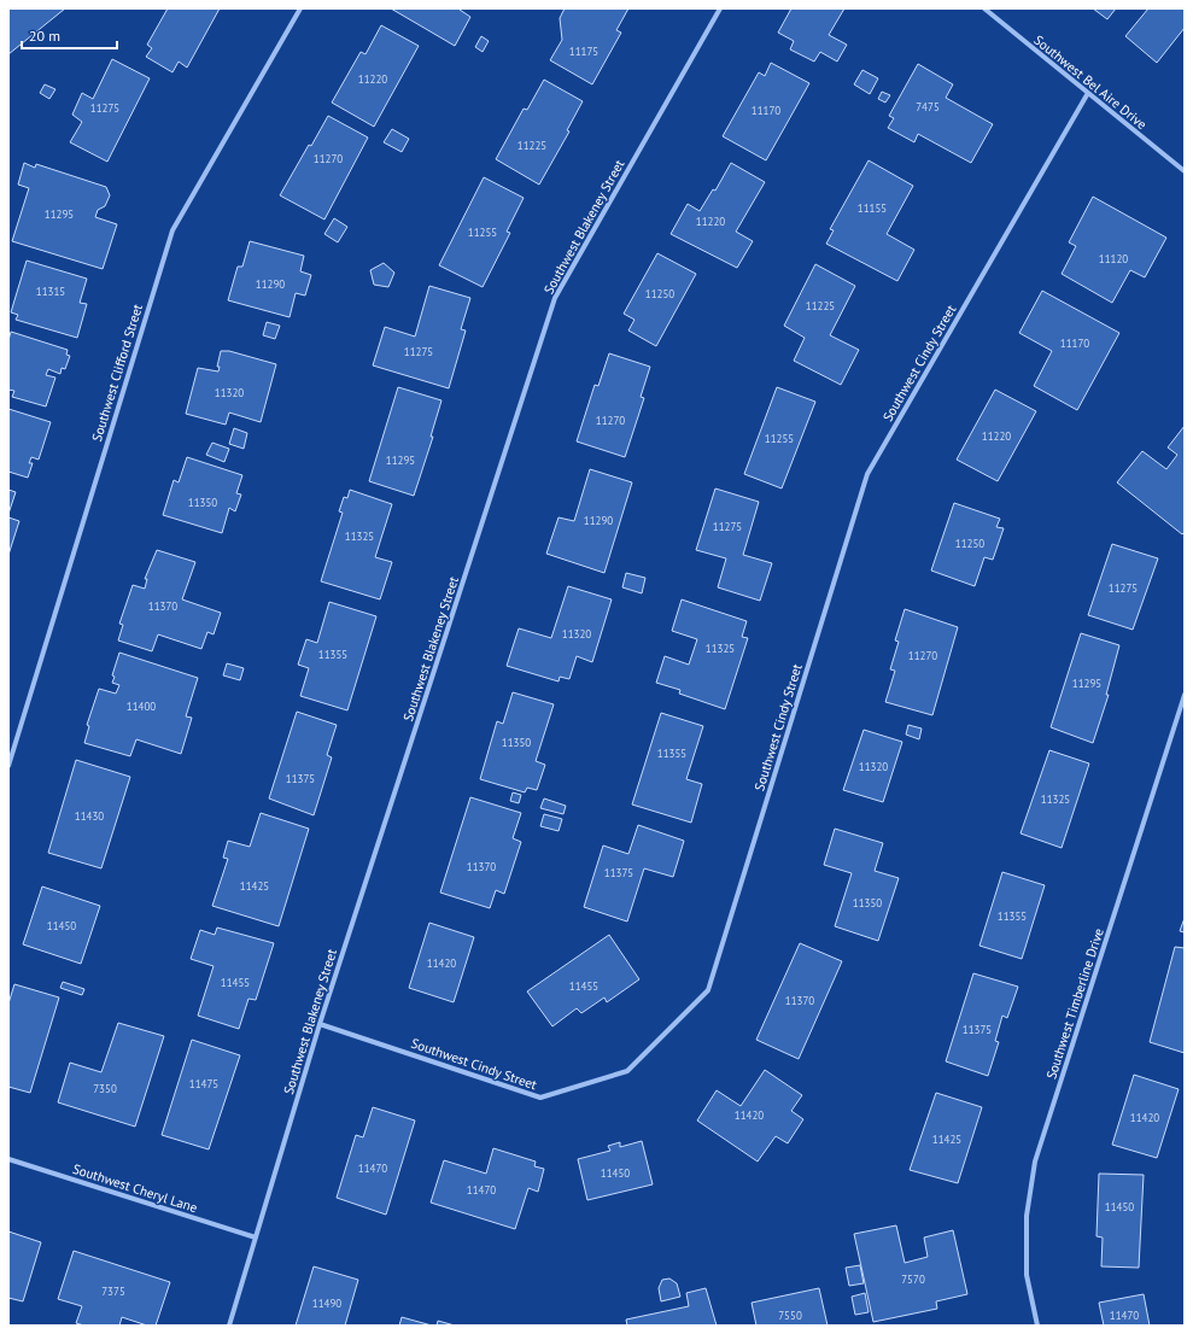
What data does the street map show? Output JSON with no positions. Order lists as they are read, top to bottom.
{
  "streets": {
    "street": [
      "Southwest Bel Aire Drive",
      "Southwest Blakeney Street",
      "Southwest Cindy Street",
      "Southwest Clifford Street",
      "Southwest Timberline Drive",
      "Southwest Cheryl Lane"
    ]
  },
  "crossings": [
    ["Southwest Bel Aire Drive", "Southwest Cindy Street"],
    ["Southwest Blakeney Street", "Southwest Cindy Street"],
    ["Southwest Blakeney Street", "Southwest Cheryl Lane"]
  ],
  "house_numbers": [
    "11175",
    "11220",
    "7475",
    "11275",
    "11170",
    "11225",
    "11270",
    "11155",
    "11295",
    "11220",
    "11255",
    "11120",
    "11290",
    "11315",
    "11250",
    "11225",
    "11170",
    "11275",
    "11320",
    "11270",
    "11220",
    "11255",
    "11295",
    "11350",
    "11290",
    "11275",
    "11325",
    "11250",
    "11275",
    "11370",
    "11320",
    "11325",
    "11355",
    "11270",
    "11295",
    "11400",
    "11350",
    "11355",
    "11320",
    "11375",
    "11325",
    "11430",
    "11370",
    "11375",
    "11425",
    "11350",
    "11355",
    "11450",
    "11420",
    "11455",
    "11455",
    "11370",
    "11375",
    "11475",
    "7350",
    "11420",
    "11420",
    "11425",
    "11470",
    "11450",
    "11470",
    "11450",
    "7570",
    "7375",
    "11490",
    "7550",
    "11470"
  ],
  "scale_bar": "20 m"
}
